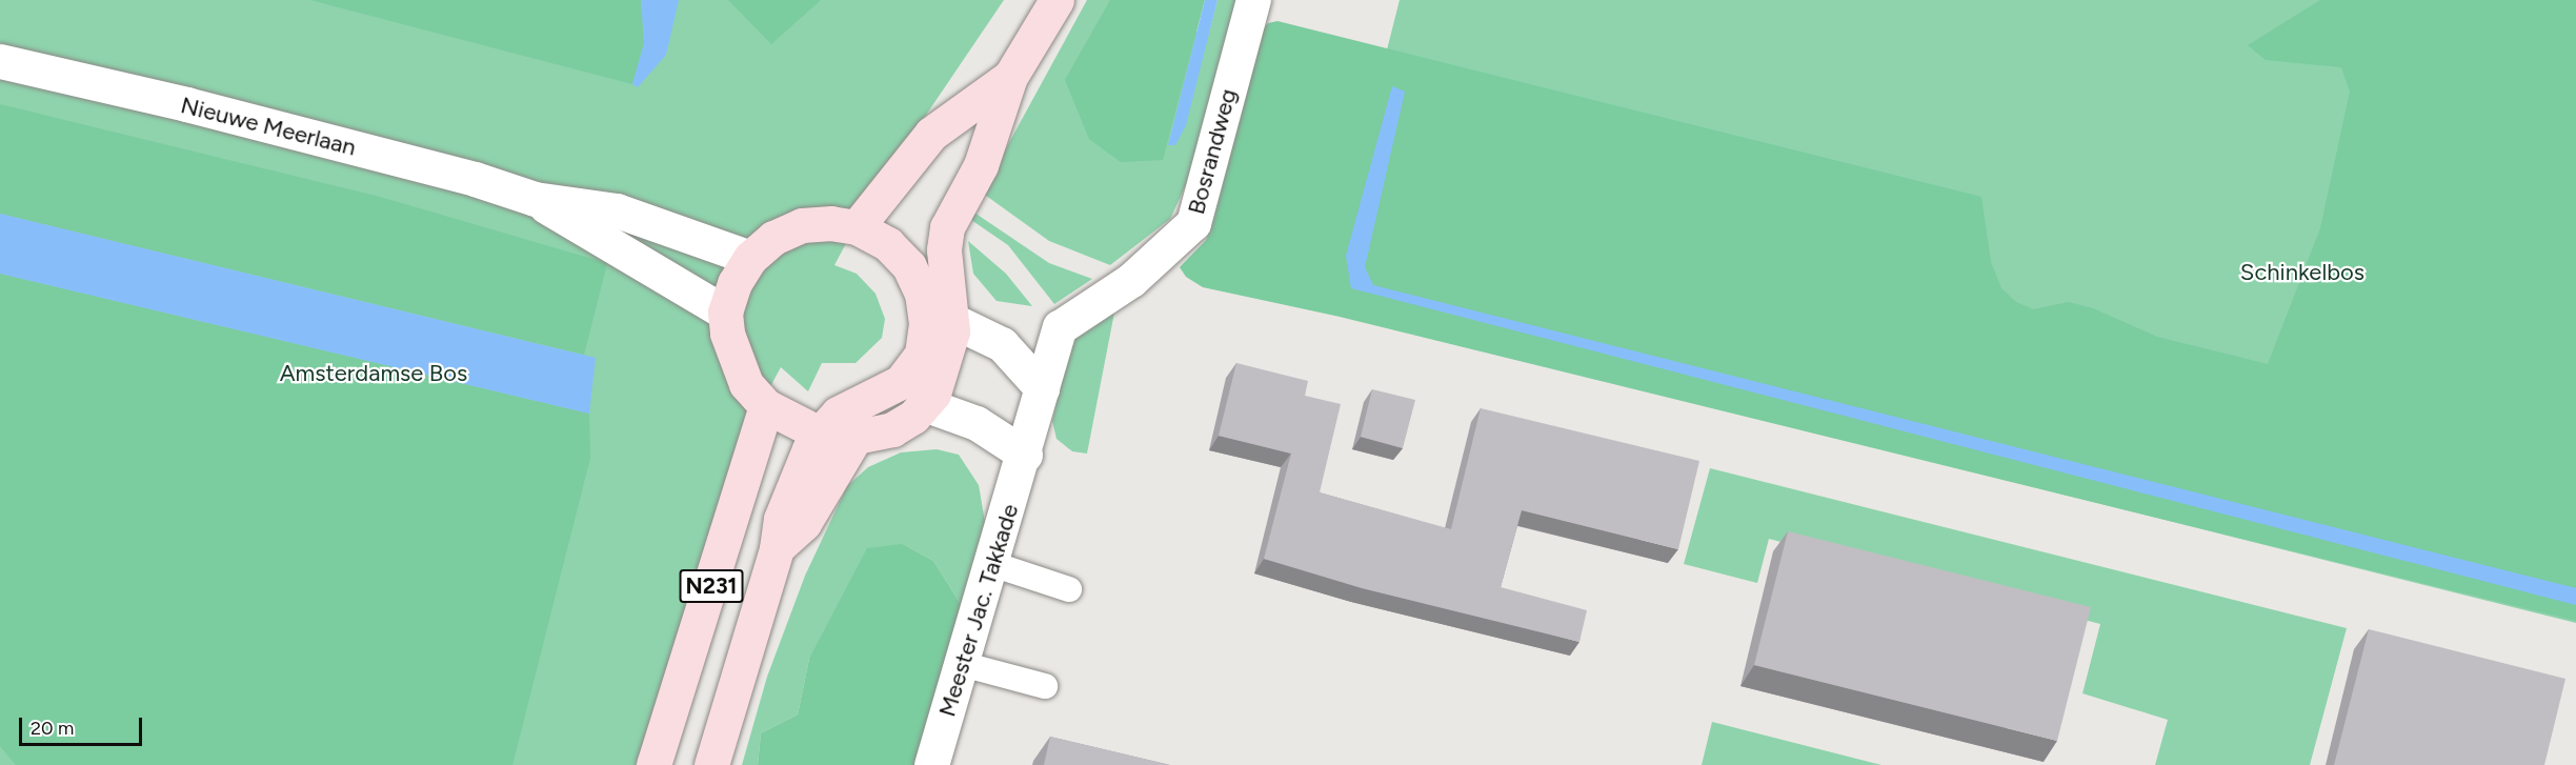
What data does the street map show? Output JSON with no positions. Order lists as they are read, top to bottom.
{
  "streets": {
    "main road": ["N231"],
    "street": ["Nieuwe Meerlaan", "Bosrandweg", "Meester Jac. Takkade"]
  },
  "crossings": [
    ["Nieuwe Meerlaan", "N231"],
    ["Bosrandweg", "Meester Jac. Takkade"]
  ],
  "parks": ["Schinkelbos", "Amsterdamse Bos"],
  "scale_bar": "20 m"
}
